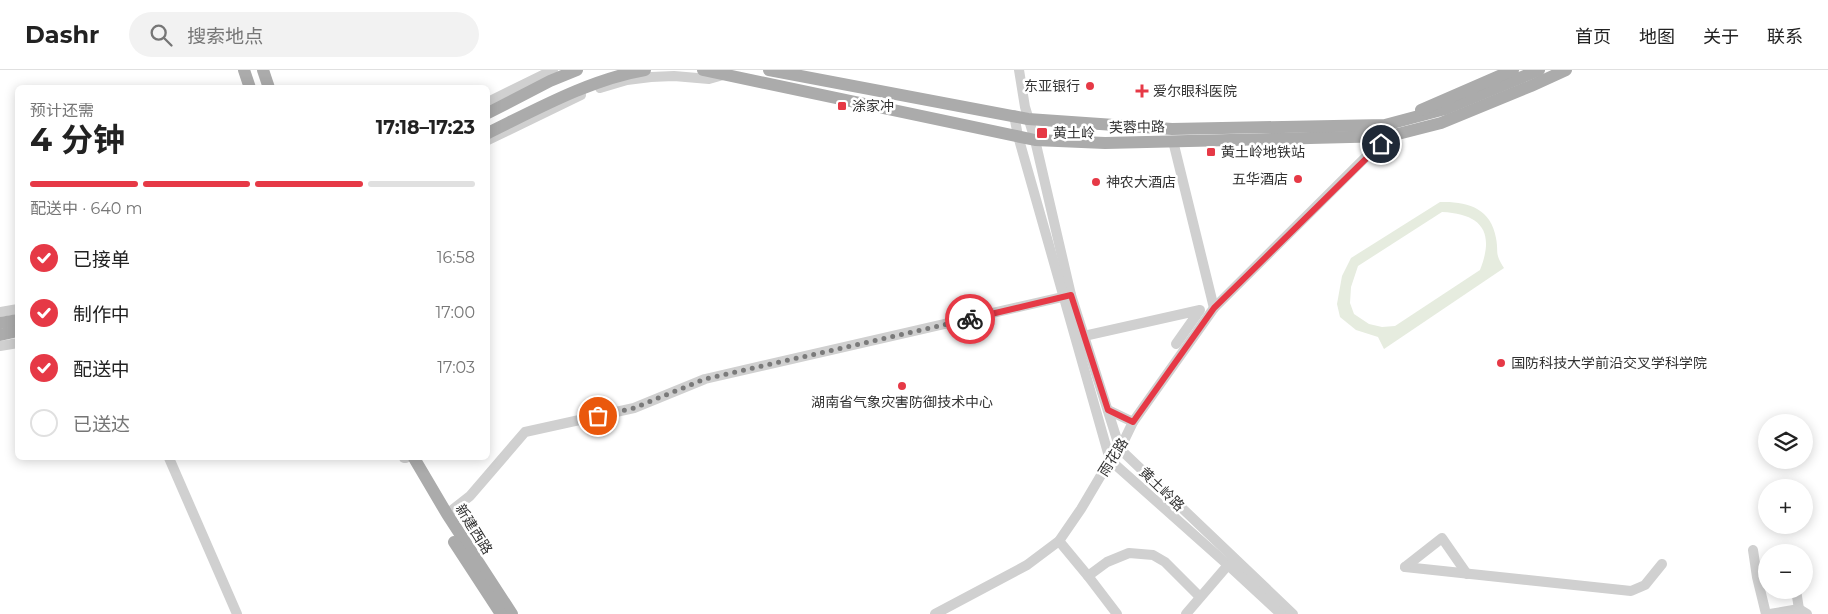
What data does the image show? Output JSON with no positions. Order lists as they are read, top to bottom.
{
  "streets": {
    "main road": ["芙蓉中路", "新建西路"],
    "street": ["雨花路", "黄土岭路"]
  },
  "crossings": [
    ["芙蓉中路", "雨花路"],
    ["芙蓉中路", "黄土岭路"],
    ["雨花路", "黄土岭路"]
  ],
  "places": {
    "other": [
      "东亚银行",
      "五华酒店",
      "神农大酒店",
      "国防科技大学前沿交叉学科学院",
      "湖南省气象灾害防御技术中心"
    ],
    "health": ["爱尔眼科医院"],
    "transit": ["涂家冲", "黄土岭", "黄土岭地铁站"]
  },
  "page": {
    "header": "Dashr",
    "search": "搜索地点",
    "nav": [
      "首页",
      "地图",
      "关于",
      "联系"
    ],
    "heading": ["4 分钟", "预计还需", "17:18–17:23"],
    "bar": "配送中 · 640 m",
    "list": [
      ["已接单", "16:58"],
      ["制作中", "17:00"],
      ["配送中", "17:03"],
      "已送达"
    ],
    "map_buttons": ["+", "−"]
  }
}
